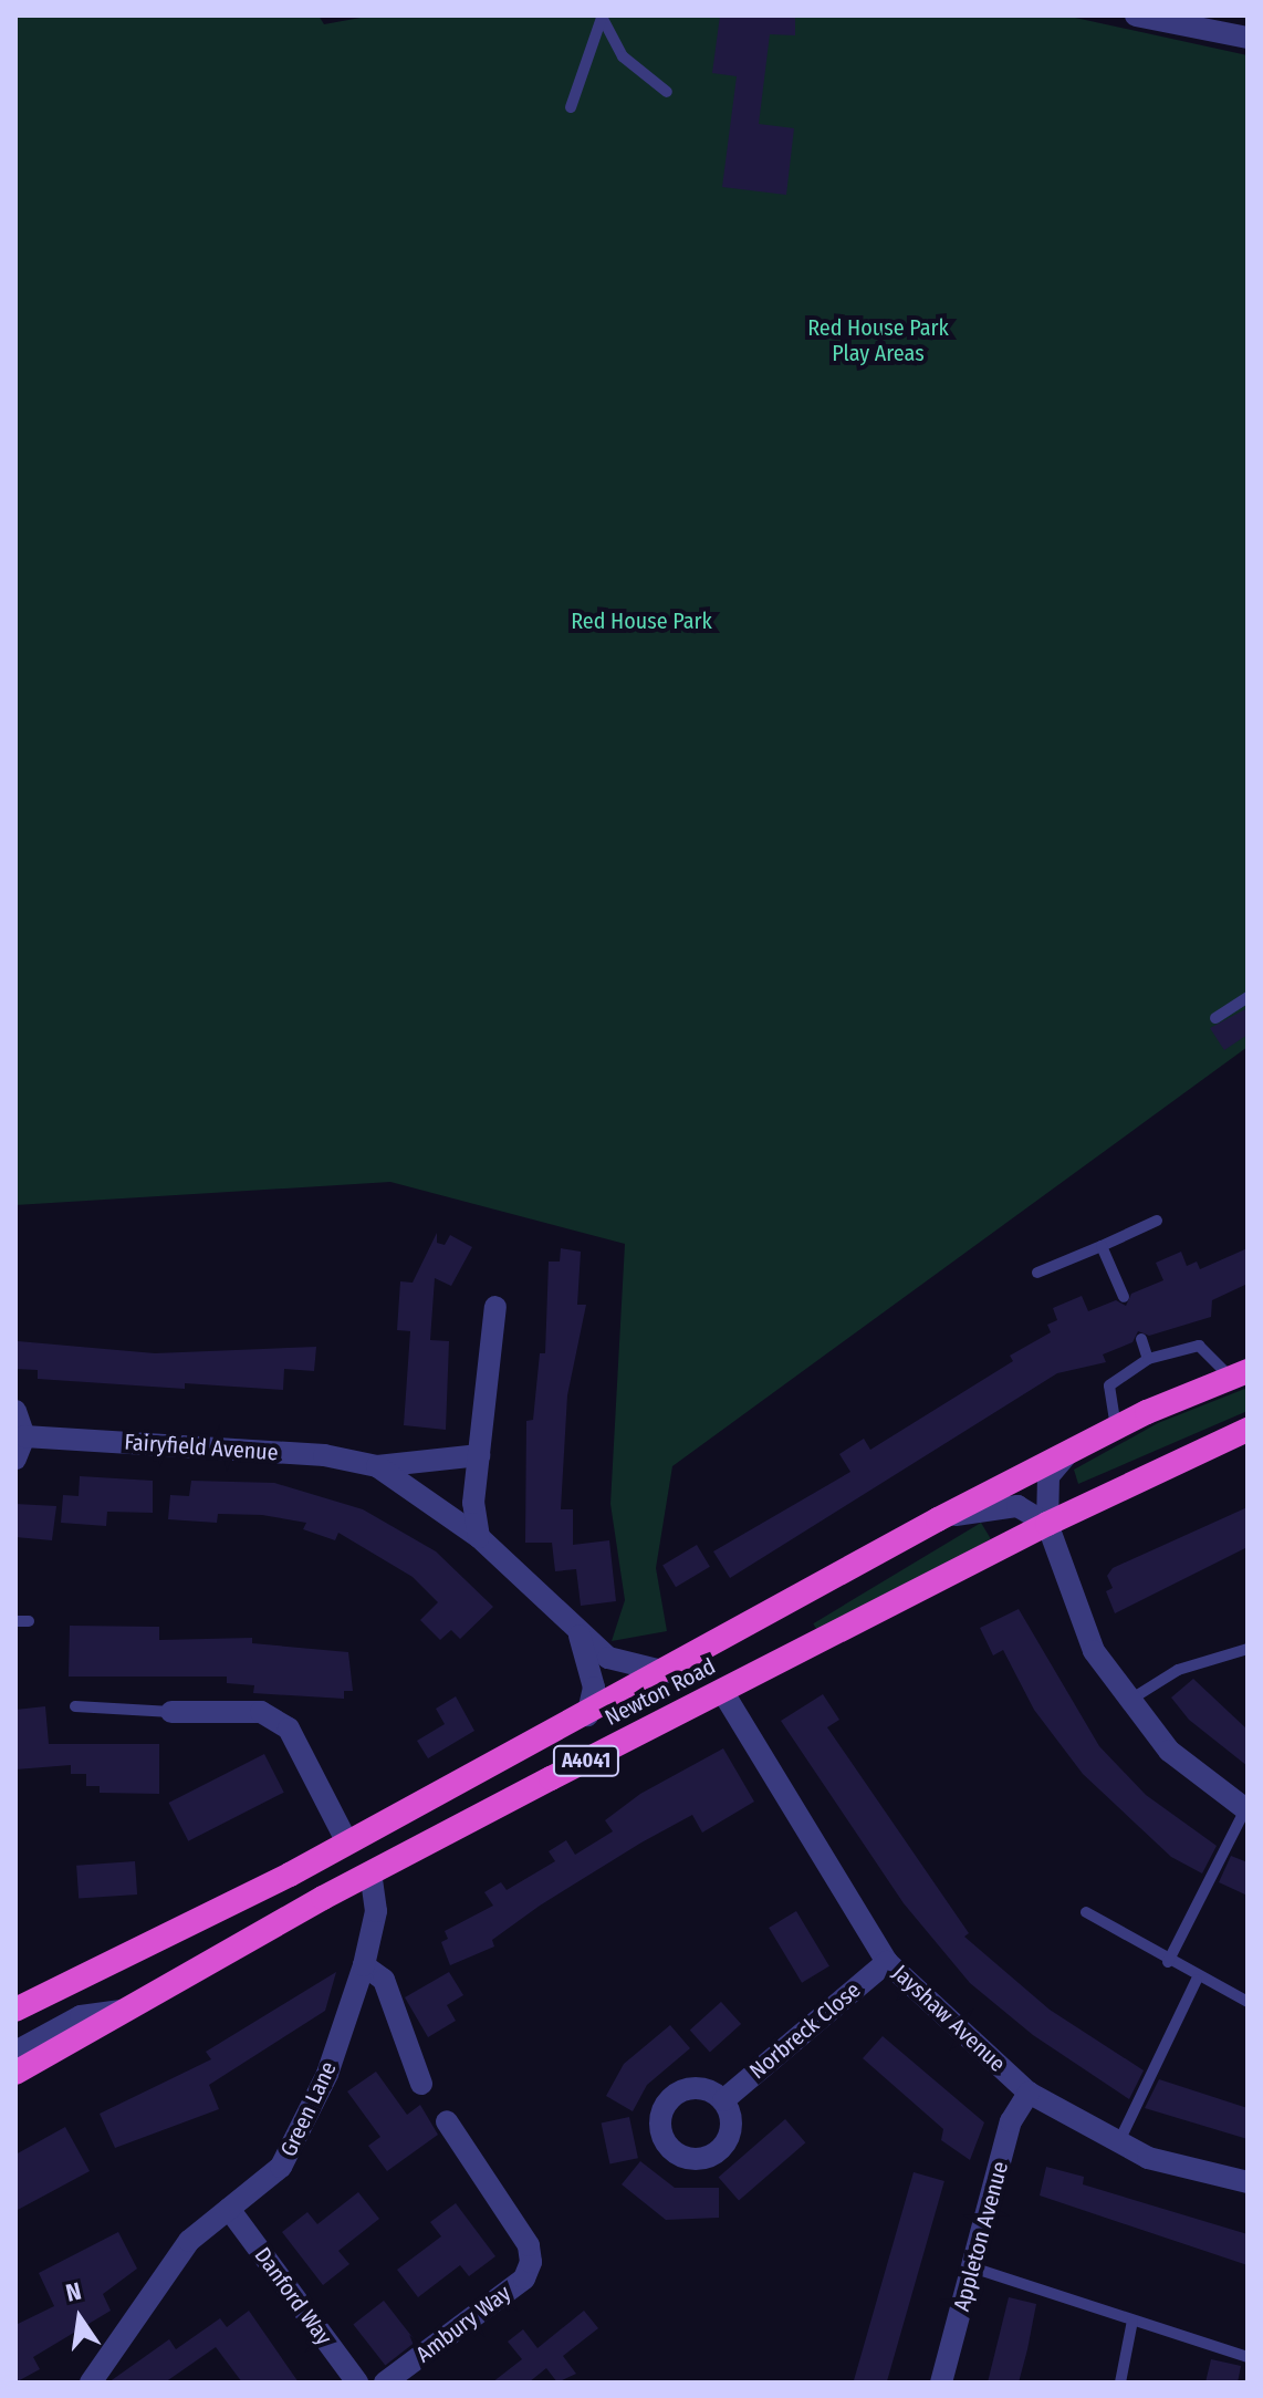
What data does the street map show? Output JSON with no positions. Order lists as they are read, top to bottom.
{
  "streets": {
    "highway": ["Newton Road", "A4041"],
    "street": [
      "Fairyfield Avenue",
      "Jayshaw Avenue",
      "Norbreck Close",
      "Green Lane",
      "Appleton Avenue",
      "Danford Way",
      "Ambury Way"
    ]
  },
  "crossings": [
    ["Fairyfield Avenue", "Newton Road"],
    ["Newton Road", "Jayshaw Avenue"],
    ["Newton Road", "Green Lane"],
    ["Jayshaw Avenue", "Norbreck Close"],
    ["Jayshaw Avenue", "Appleton Avenue"],
    ["Green Lane", "Danford Way"]
  ],
  "parks": ["Red House Park Play Areas", "Red House Park"],
  "north": "top"
}
